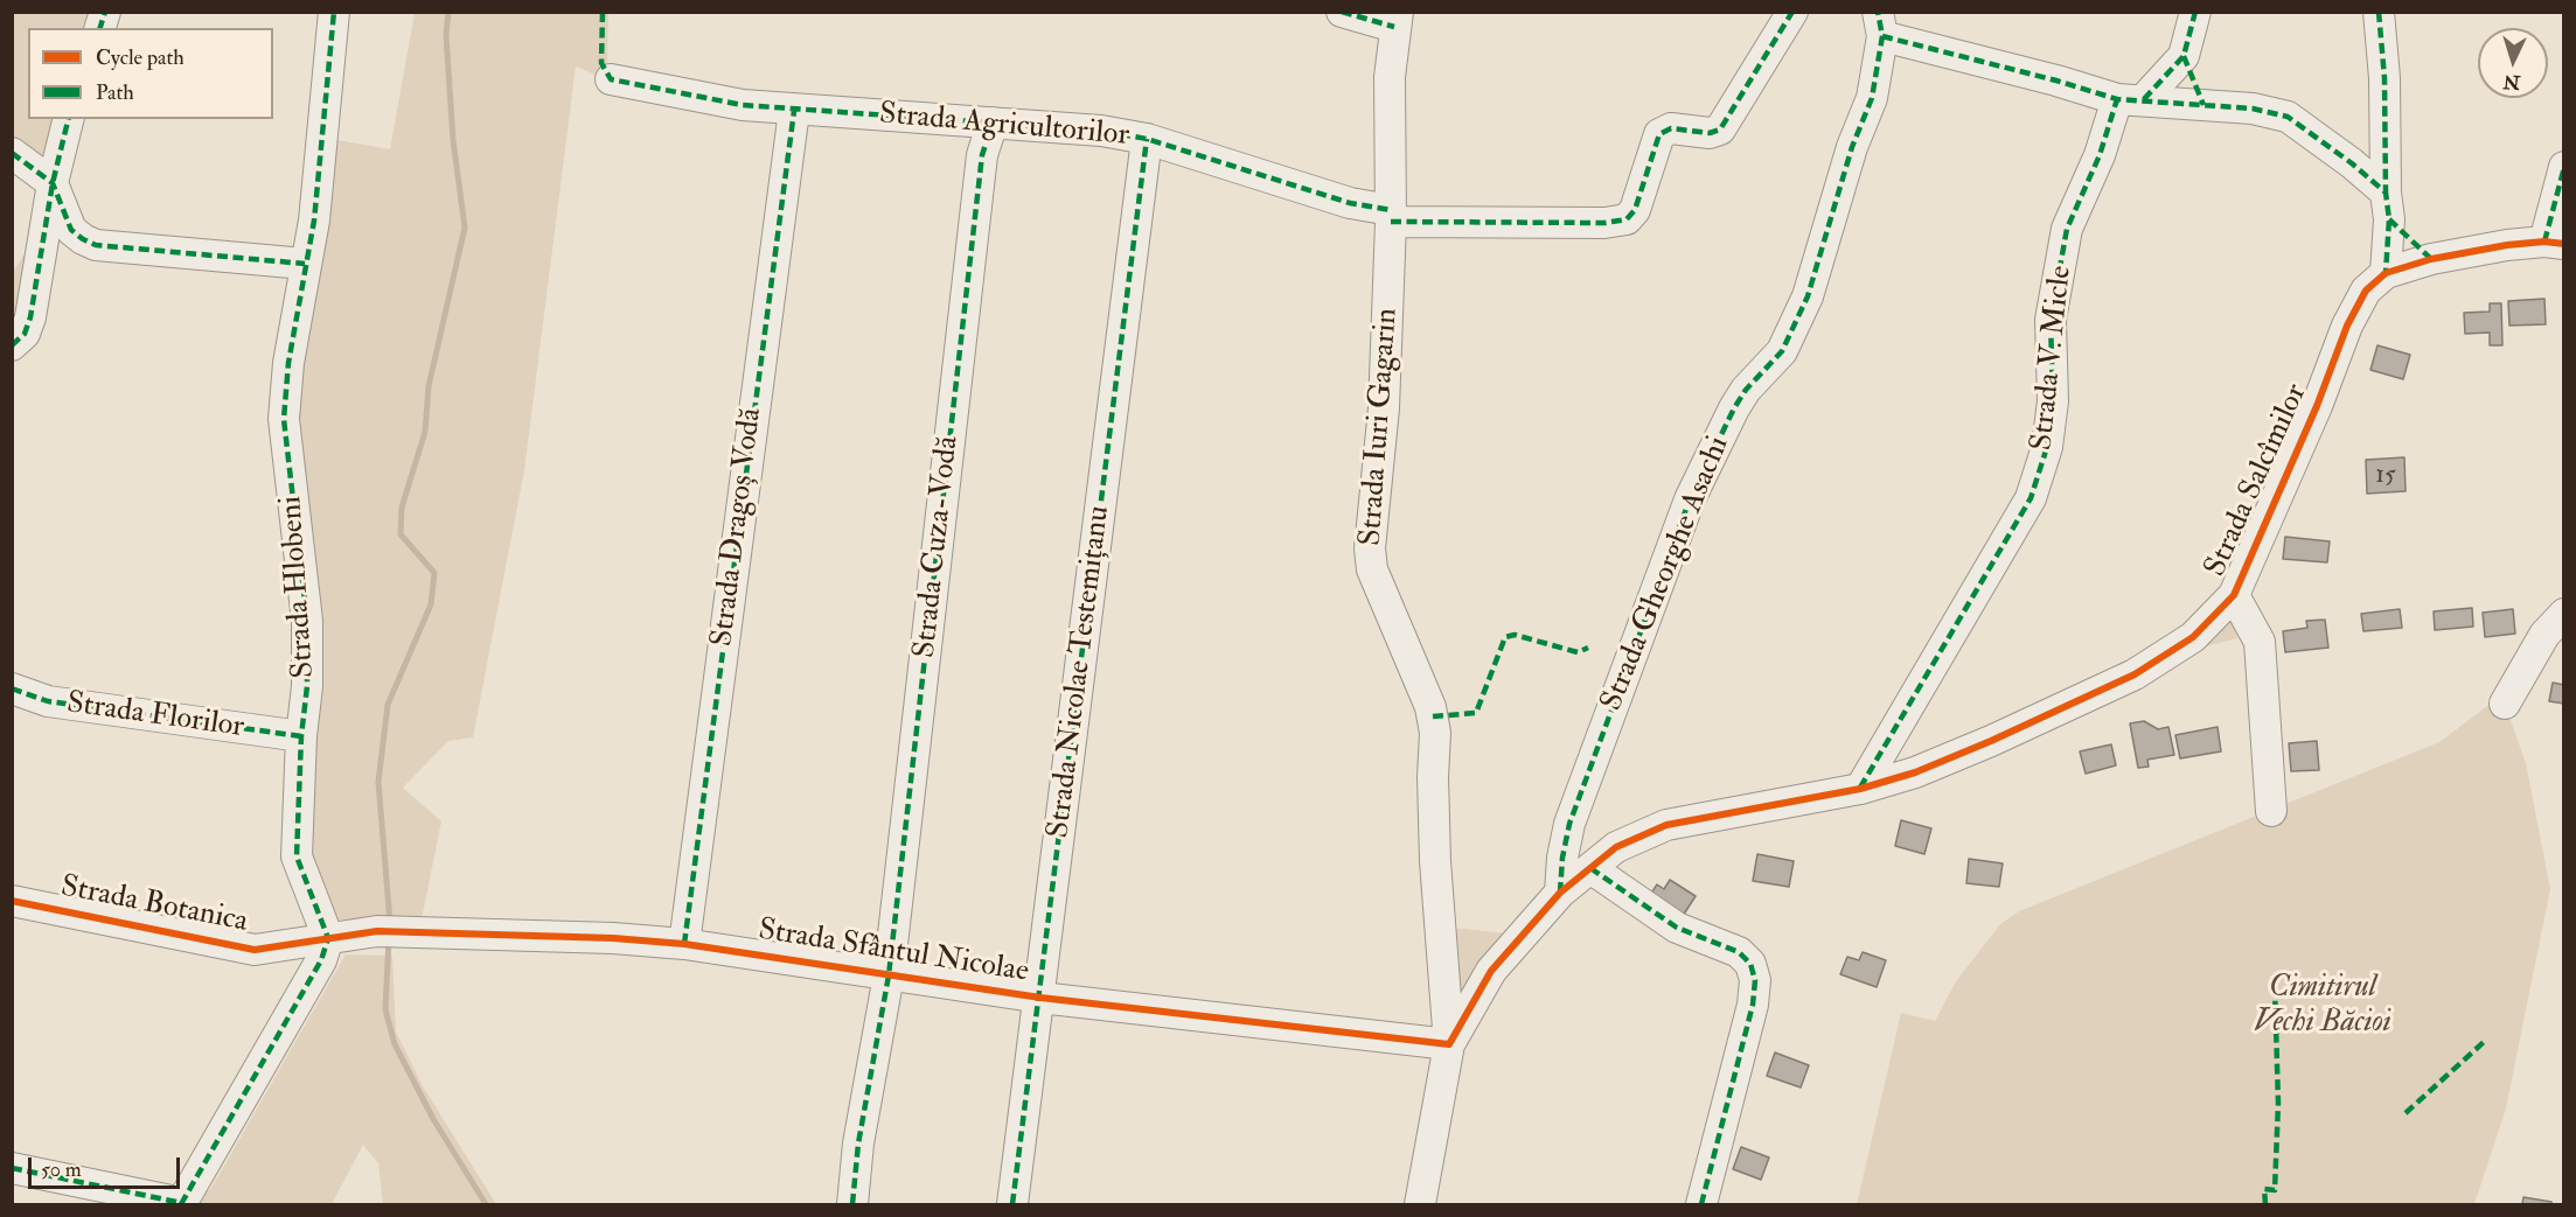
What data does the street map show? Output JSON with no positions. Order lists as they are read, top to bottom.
{
  "streets": {
    "street": [
      "Strada Agricultorilor",
      "Strada V. Micle",
      "Strada Iuri Gagarin",
      "Strada Salcîmilor",
      "Strada Dragoș Vodă",
      "Strada Cuza-Vodă",
      "Strada Gheorghe Asachi",
      "Strada Hlobeni",
      "Strada Nicolae Testemițanu",
      "Strada Florilor",
      "Strada Botanica",
      "Strada Sfântul Nicolae"
    ]
  },
  "crossings": [
    ["Strada Agricultorilor", "Strada Iuri Gagarin"],
    ["Strada Agricultorilor", "Strada Dragoș Vodă"],
    ["Strada Agricultorilor", "Strada Cuza-Vodă"],
    ["Strada Agricultorilor", "Strada Nicolae Testemițanu"],
    ["Strada V. Micle", "Strada Salcîmilor"],
    ["Strada Iuri Gagarin", "Strada Sfântul Nicolae"],
    ["Strada Dragoș Vodă", "Strada Sfântul Nicolae"],
    ["Strada Cuza-Vodă", "Strada Sfântul Nicolae"],
    ["Strada Hlobeni", "Strada Florilor"],
    ["Strada Hlobeni", "Strada Botanica"],
    ["Strada Hlobeni", "Strada Sfântul Nicolae"],
    ["Strada Nicolae Testemițanu", "Strada Sfântul Nicolae"],
    ["Strada Botanica", "Strada Sfântul Nicolae"]
  ],
  "parks": ["Cimitirul Vechi Băcioi"],
  "house_numbers": ["15"],
  "legend": ["Cycle path", "Path"],
  "scale_bar": "50 m",
  "north": "bottom"
}
